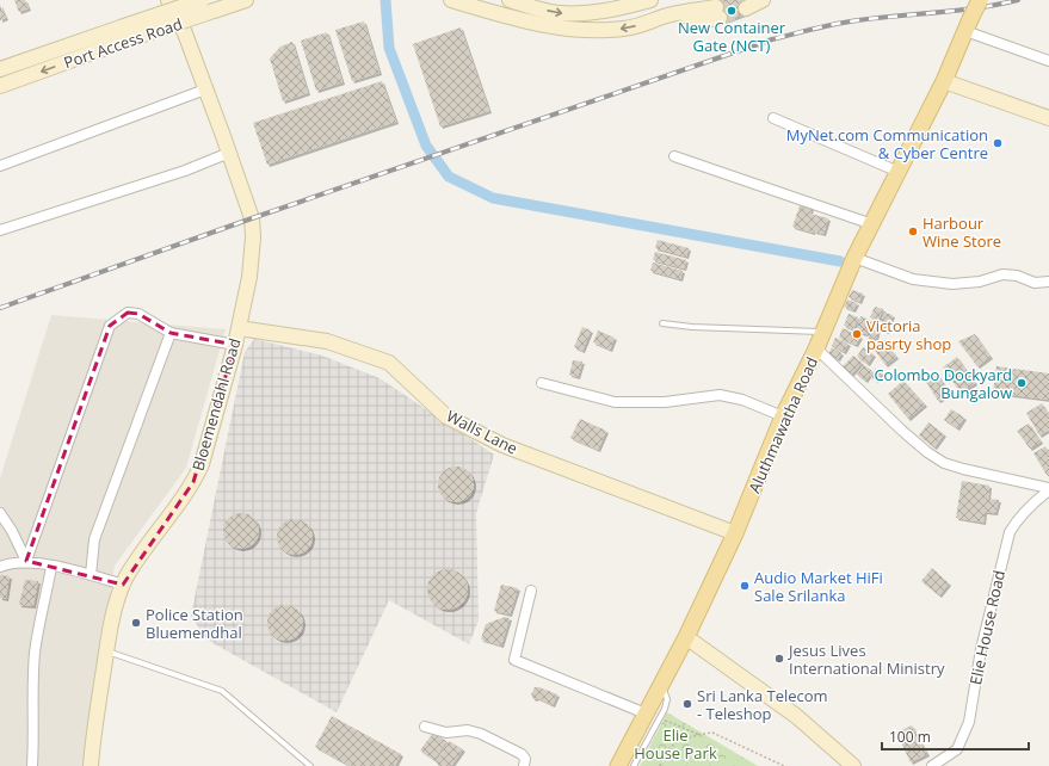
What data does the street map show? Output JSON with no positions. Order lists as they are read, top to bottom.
{
  "streets": {
    "main road": [
      "Port Access Road",
      "Bloemendahl Road",
      "Aluthmawatha Road",
      "Walls Lane"
    ],
    "street": ["Elie House Road"]
  },
  "crossings": [
    ["Bloemendahl Road", "Walls Lane"],
    ["Aluthmawatha Road", "Walls Lane"]
  ],
  "parks": ["Elie House Park"],
  "places": [
    "New Container Gate (NCT)",
    "MyNet.com Communication & Cyber Centre",
    "Harbour Wine Store",
    "Victoria pasrty shop",
    "Colombo Dockyard Bungalow",
    "Audio Market HiFi Sale Srilanka",
    "Police Station Bluemendhal",
    "Jesus Lives International Ministry",
    "Sri Lanka Telecom - Teleshop"
  ],
  "scale_bar": "100 m"
}
